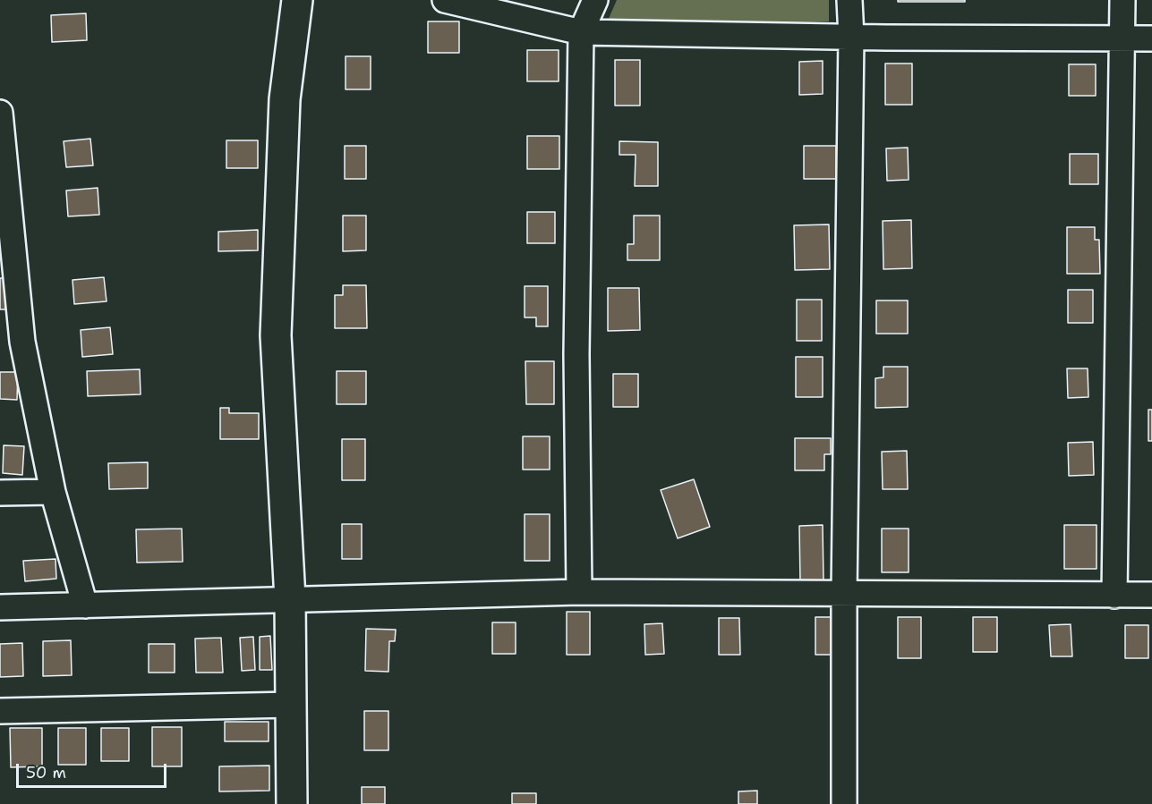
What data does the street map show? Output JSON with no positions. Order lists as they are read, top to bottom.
{
  "scale_bar": "50 m"
}
